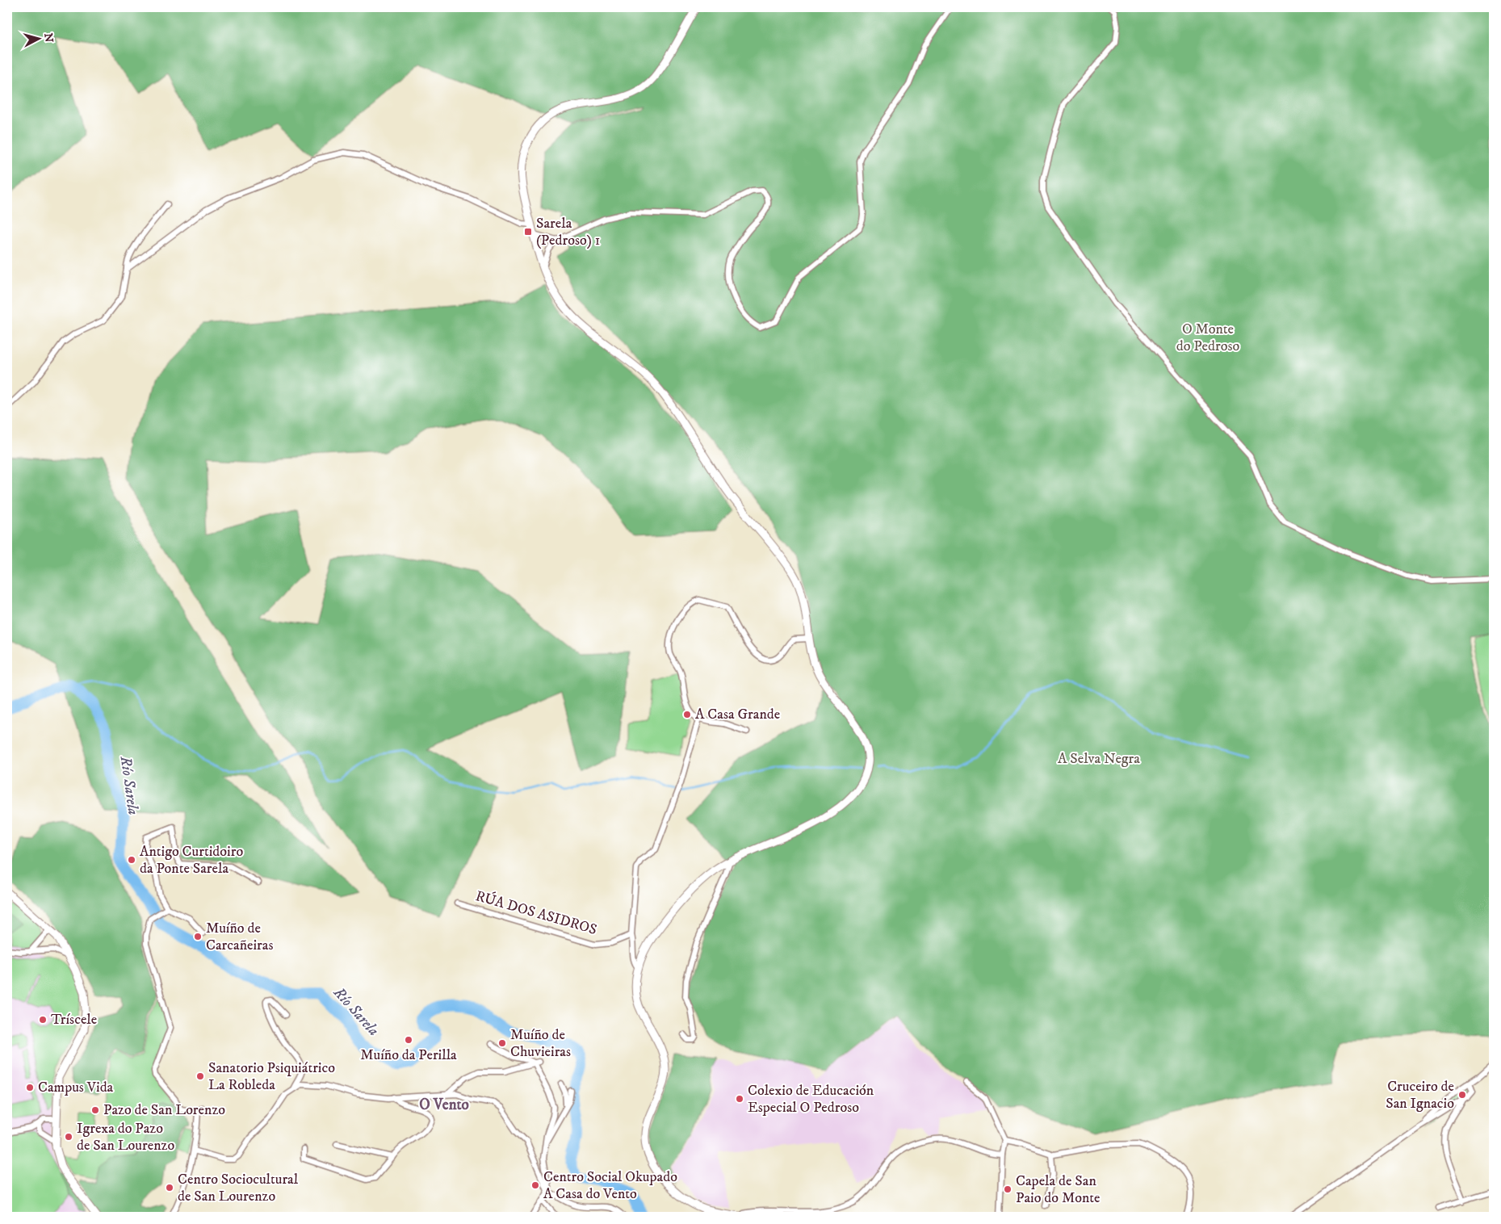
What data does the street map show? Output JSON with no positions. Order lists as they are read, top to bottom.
{
  "streets": {
    "street": ["RÚA DOS ASIDROS"]
  },
  "districts": ["O Vento"],
  "water": ["Río Sarela"],
  "parks": ["O Monte do Pedroso", "A Selva Negra"],
  "places": {
    "transit": ["Sarela (Pedroso) 1"],
    "other": [
      "A Casa Grande",
      "Antigo Curtidoiro da Ponte Sarela",
      "Muíño de Carcañeiras",
      "Tríscele",
      "Muíño da Perilla",
      "Muíño de Chuvieiras",
      "Sanatorio Psiquiátrico La Robleda",
      "Campus Vida",
      "Cruceiro de San Ignacio",
      "Colexio de Educación Especial O Pedroso",
      "Pazo de San Lorenzo",
      "Igrexa do Pazo de San Lourenzo",
      "Centro Social Okupado A Casa do Vento",
      "Centro Sociocultural de San Lourenzo",
      "Capela de San Paio do Monte"
    ]
  },
  "north": "right"
}
